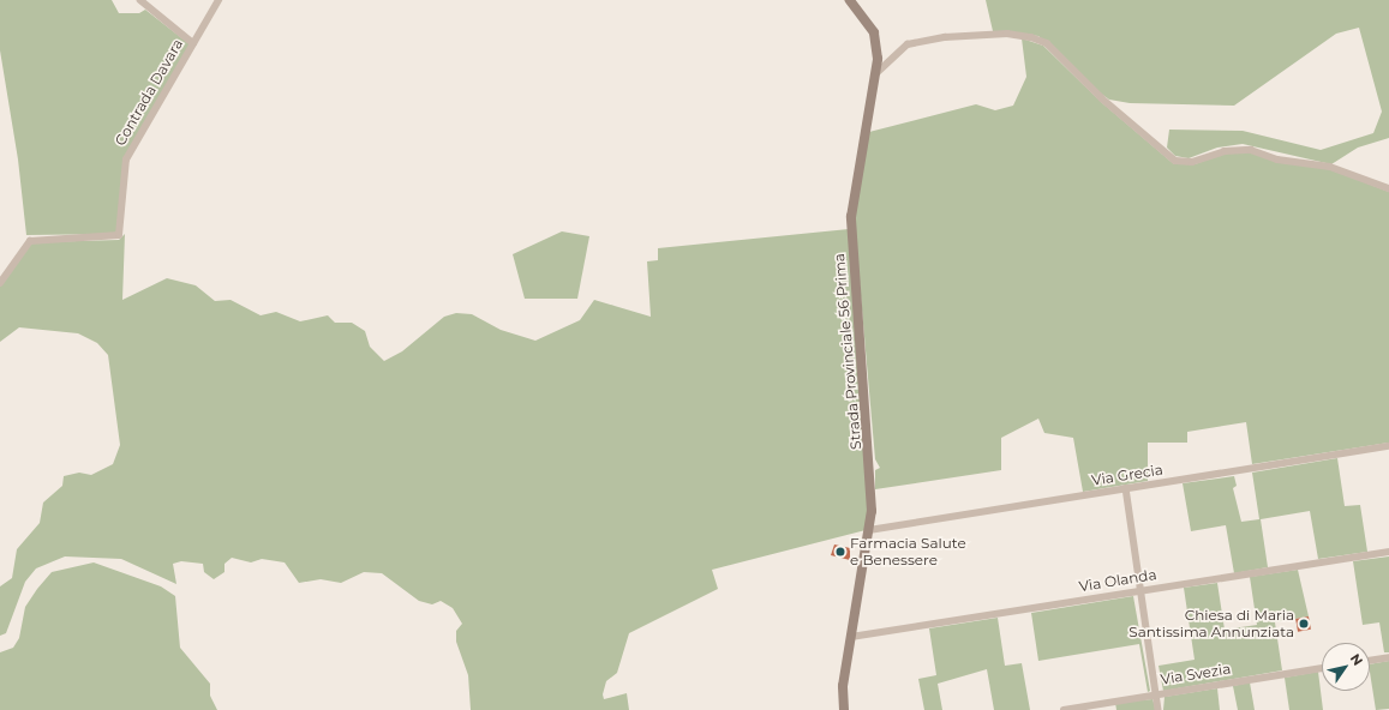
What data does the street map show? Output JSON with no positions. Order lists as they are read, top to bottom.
{
  "streets": {
    "street": [
      "Contrada Davara",
      "Strada Provinciale 56 Prima",
      "Via Grecia",
      "Via Olanda",
      "Via Svezia"
    ]
  },
  "crossings": [
    ["Strada Provinciale 56 Prima", "Via Grecia"],
    ["Strada Provinciale 56 Prima", "Via Olanda"]
  ],
  "places": ["Farmacia Salute e Benessere", "Chiesa di Maria Santissima Annunziata"],
  "north": "top right"
}
